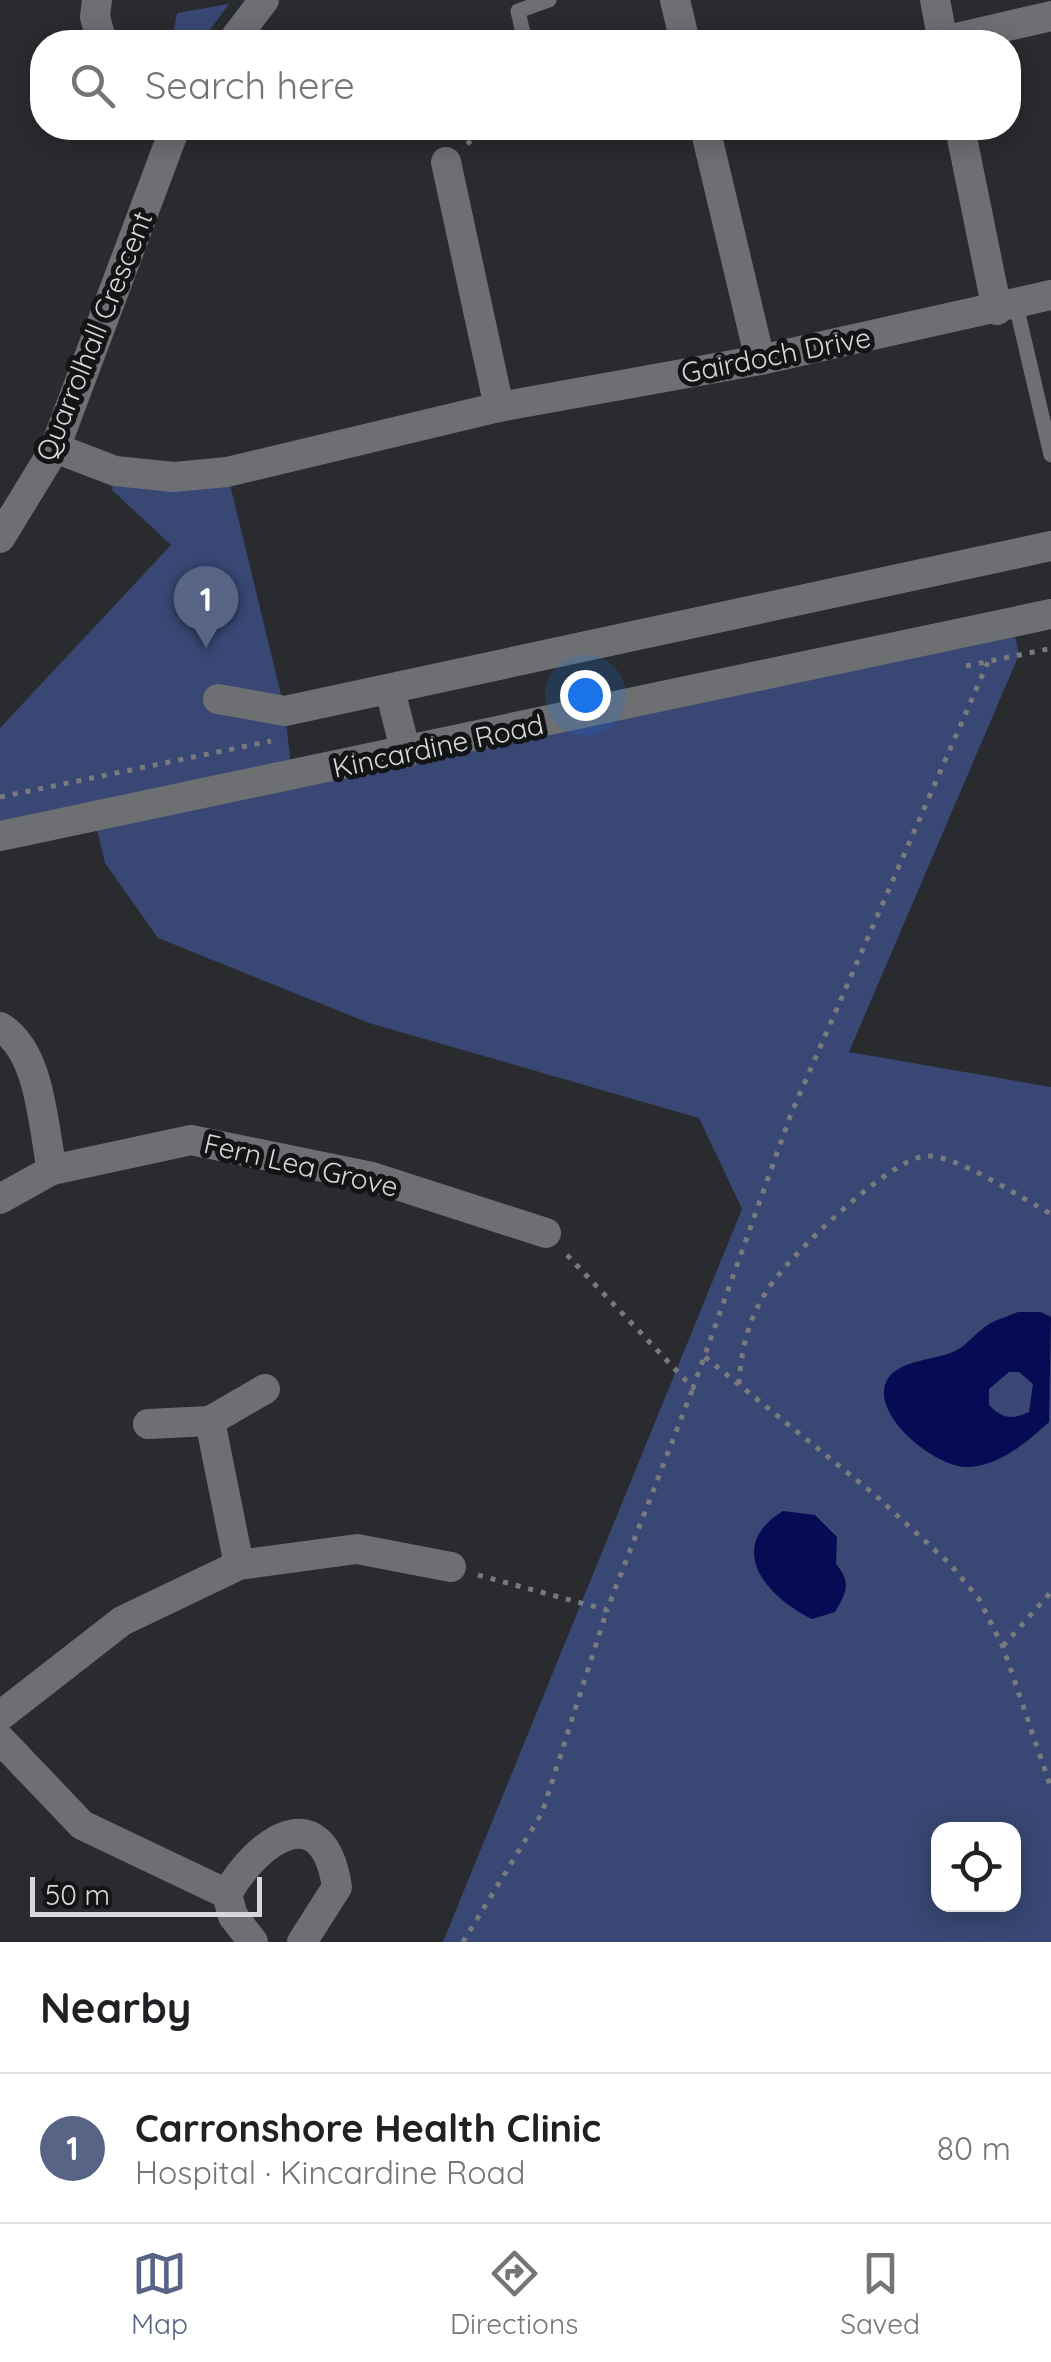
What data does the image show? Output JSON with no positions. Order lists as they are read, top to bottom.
{
  "streets": {
    "street": [
      "Quarrolhall Crescent",
      "Gairdoch Drive",
      "Kincardine Road",
      "Fern Lea Grove"
    ]
  },
  "crossings": [
    ["Quarrolhall Crescent", "Gairdoch Drive"]
  ],
  "scale_bar": "50 m",
  "page": {
    "search": "Search here",
    "pins": "1",
    "scale": "50 m",
    "heading": "Nearby",
    "list": [
      {
        "mark": "1",
        "name": "Carronshore Health Clinic",
        "note": "Hospital · Kincardine Road",
        "value": "80 m"
      }
    ],
    "nav": ["Map", "Directions", "Saved"]
  }
}
